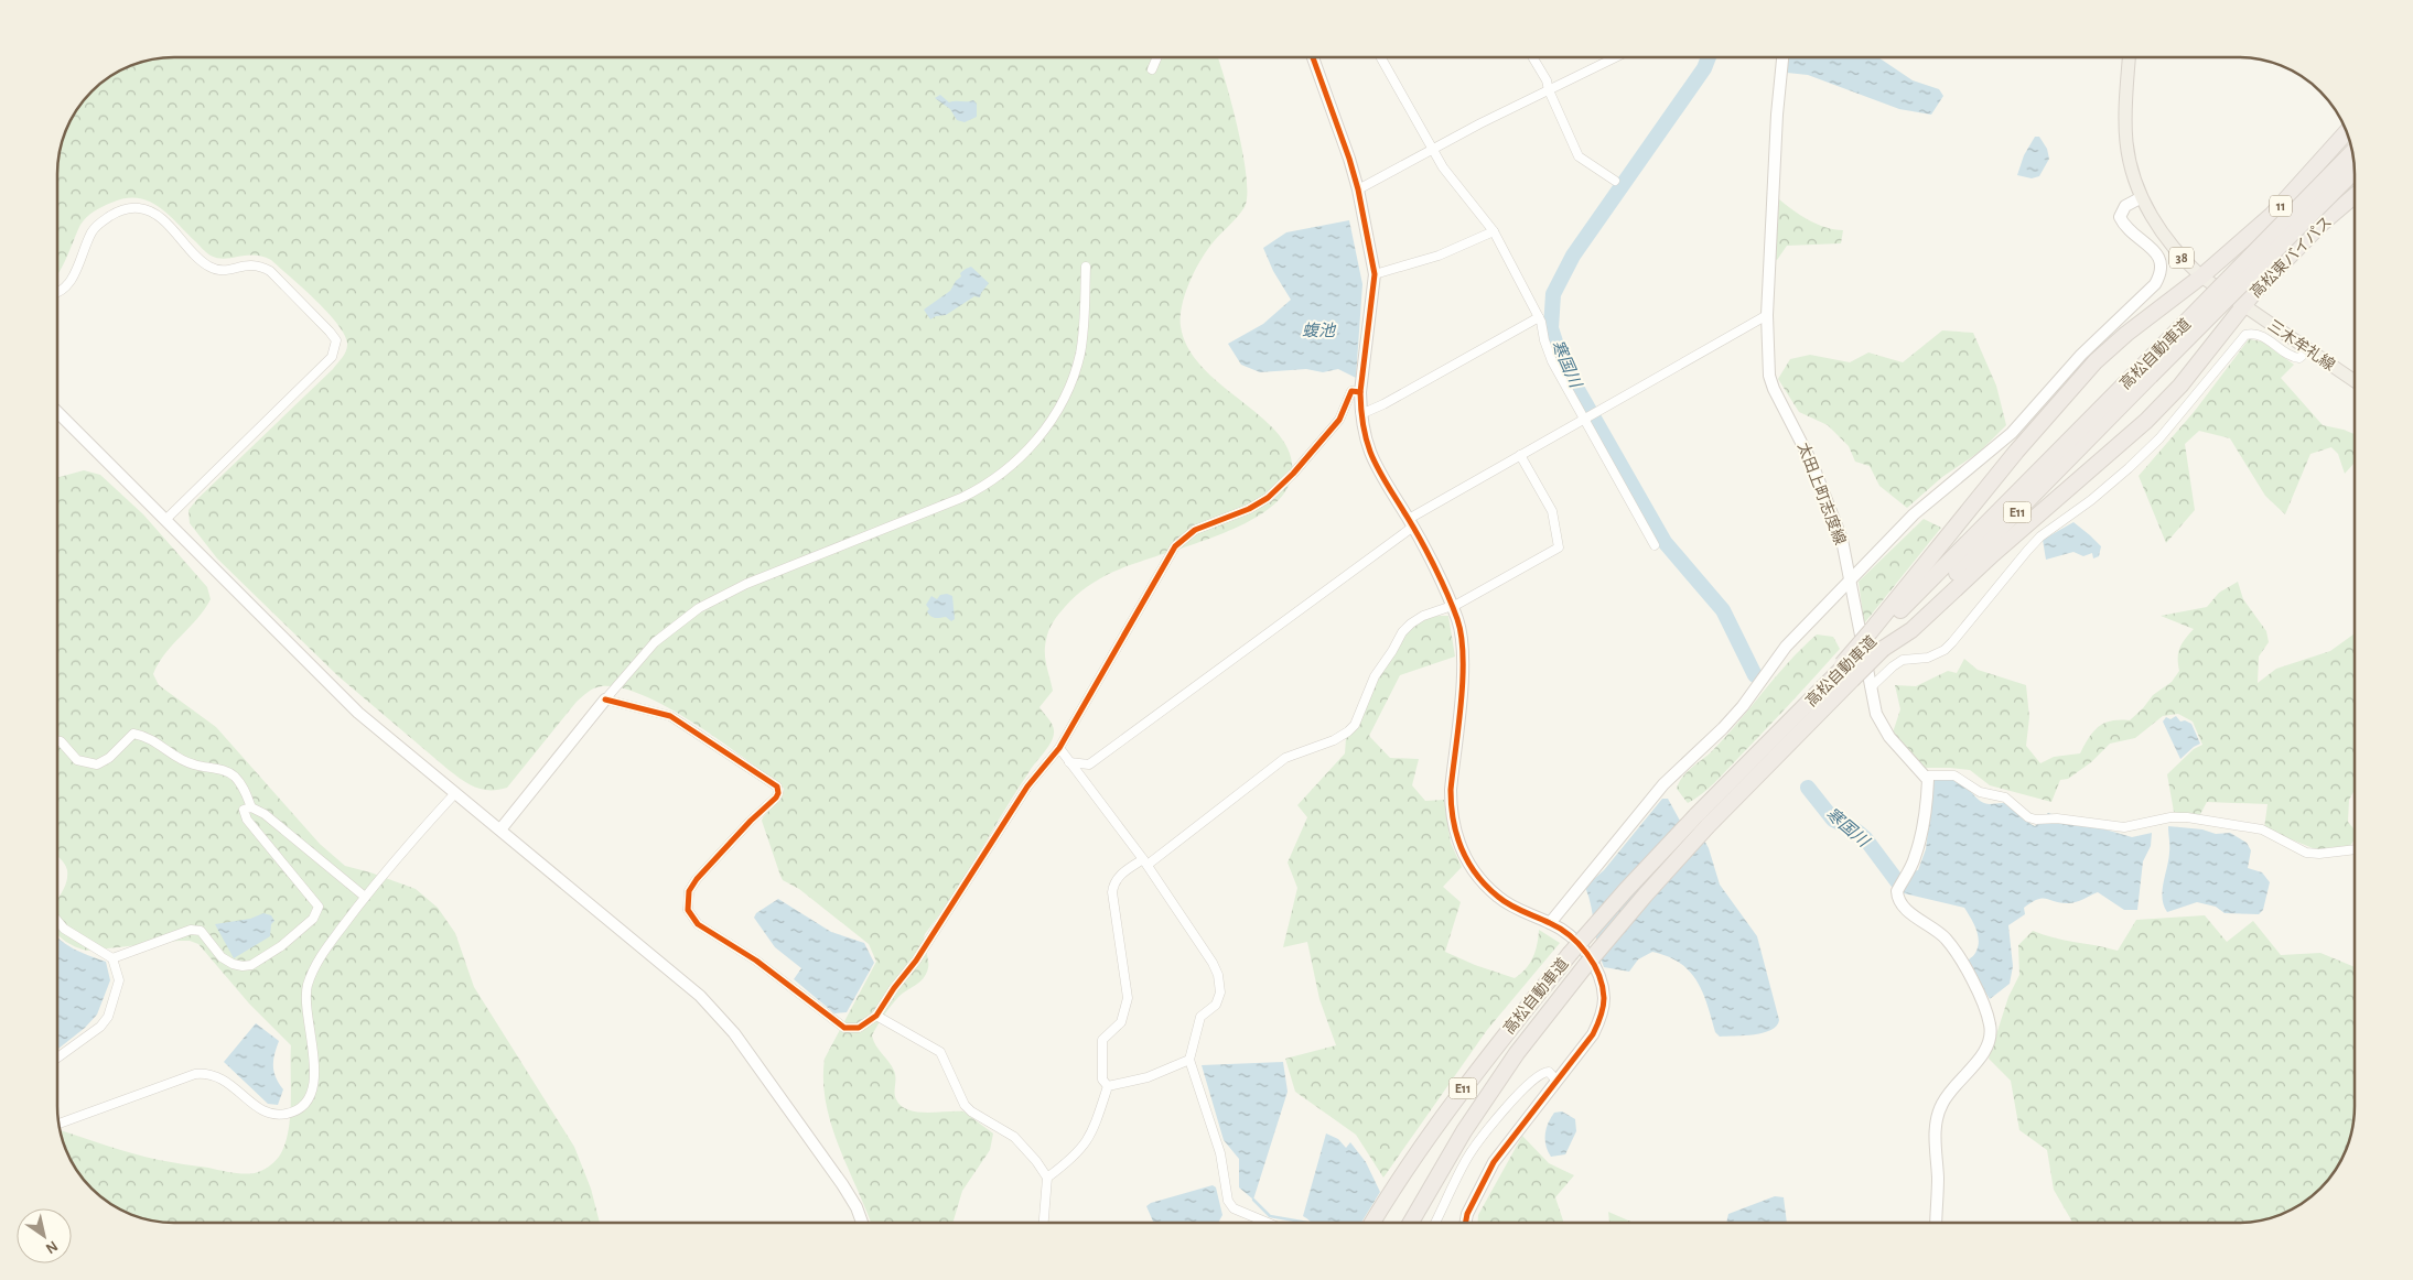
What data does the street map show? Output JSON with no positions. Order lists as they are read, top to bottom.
{
  "streets": {
    "highway": [
      "11",
      "高松東バイパス",
      "高松自動車道",
      "E11"
    ],
    "main road": ["38", "三木牟礼線"],
    "street": ["太田上町志度線"]
  },
  "crossings": [
    ["11", "三木牟礼線"],
    ["高松東バイパス", "三木牟礼線"],
    ["高松東バイパス", "高松自動車道"]
  ],
  "water": ["蝮池", "寒国川"],
  "north": "bottom right"
}
